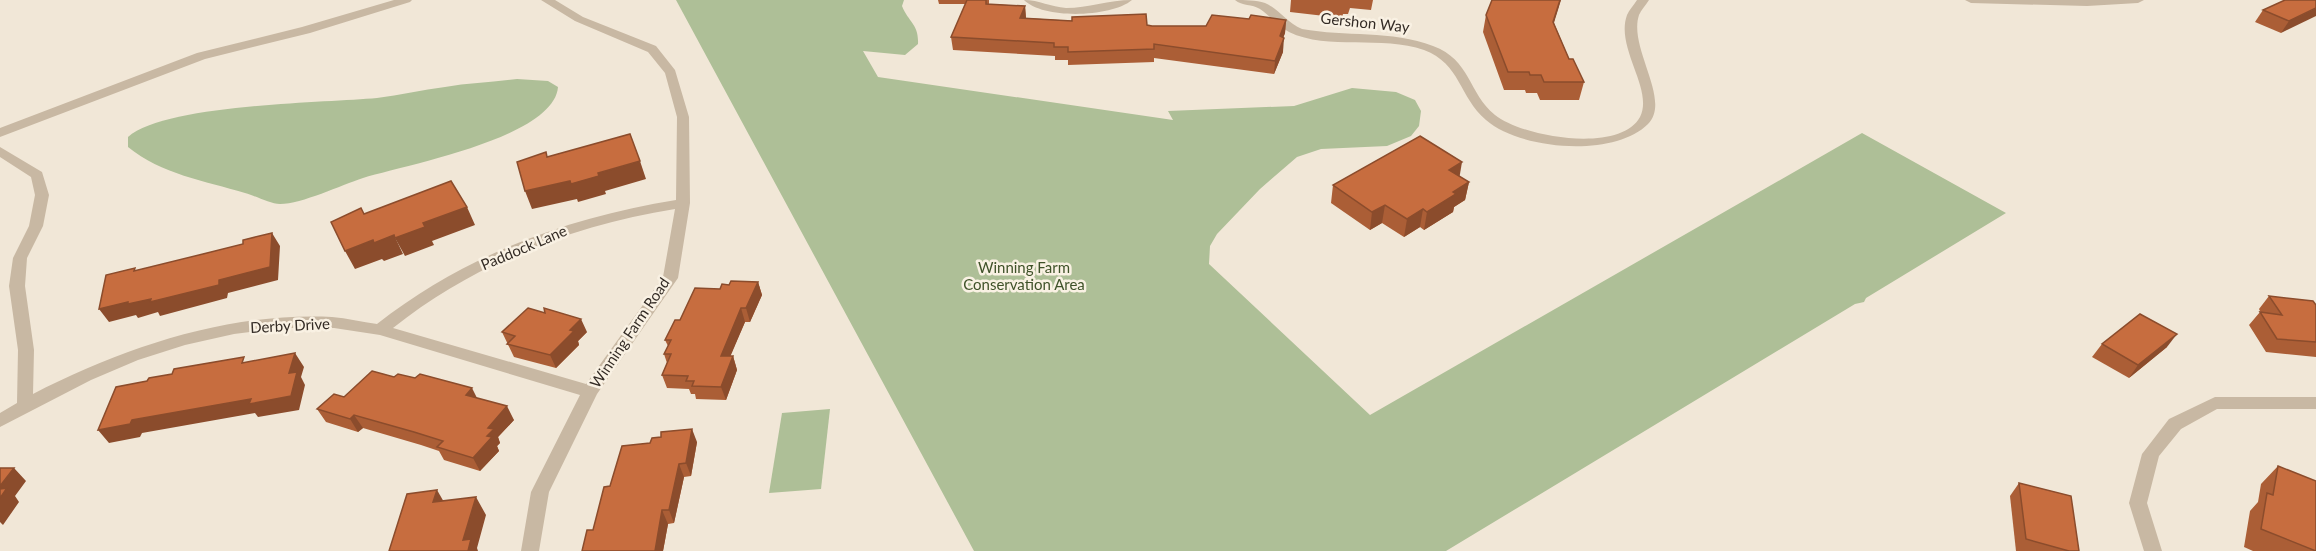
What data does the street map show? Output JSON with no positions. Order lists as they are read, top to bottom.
{
  "streets": {
    "street": [
      "Gershon Way",
      "Paddock Lane",
      "Derby Drive",
      "Winning Farm Road"
    ]
  },
  "crossings": [
    ["Paddock Lane", "Derby Drive"],
    ["Paddock Lane", "Winning Farm Road"],
    ["Derby Drive", "Winning Farm Road"]
  ],
  "parks": ["Winning Farm Conservation Area"]
}
